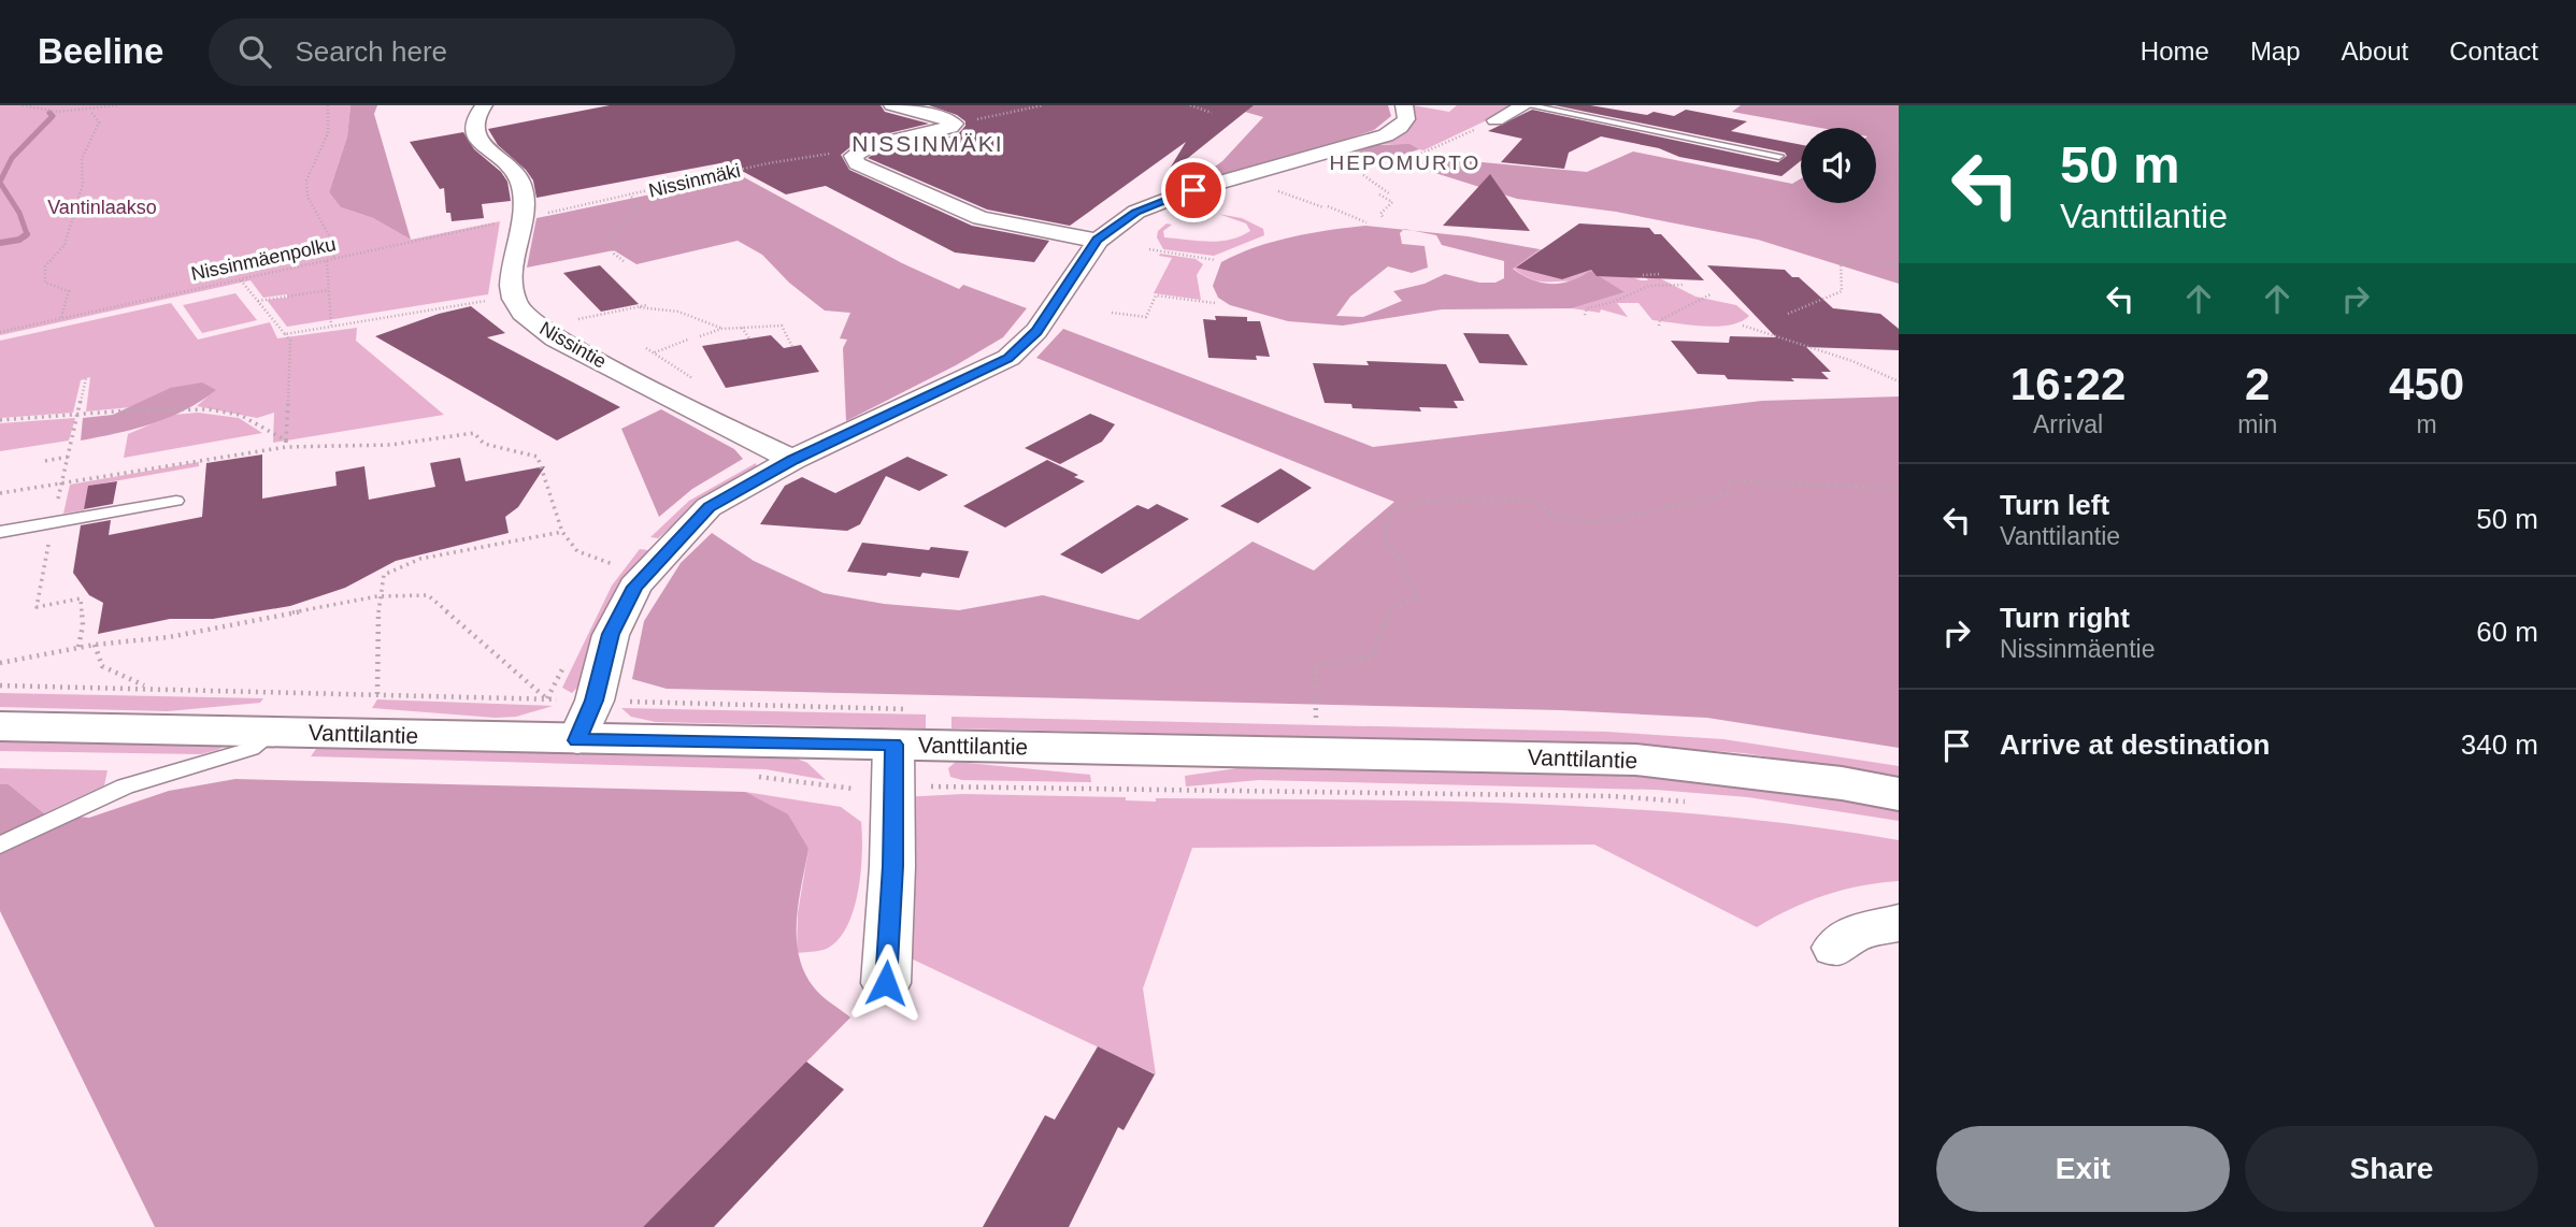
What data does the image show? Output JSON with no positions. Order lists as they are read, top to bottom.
{
  "streets": {
    "street": ["Nissintie", "Vanttilantie"],
    "path": ["Nissinmäki", "Nissinmäenpolku"]
  },
  "districts": ["NISSINMÄKI", "HEPOMURTO"],
  "parks": ["Vantinlaakso"],
  "page": {
    "header": "Beeline",
    "search": "Search here",
    "nav": [
      "Home",
      "Map",
      "About",
      "Contact"
    ],
    "turn": ["50 m", "Vanttilantie"],
    "eta": [
      "16:22",
      "Arrival",
      "2",
      "min",
      "450",
      "m"
    ],
    "list": [
      {
        "name": "Turn left",
        "note": "Vanttilantie",
        "value": "50 m"
      },
      {
        "name": "Turn right",
        "note": "Nissinmäentie",
        "value": "60 m"
      },
      {
        "name": "Arrive at destination",
        "value": "340 m"
      }
    ],
    "buttons": ["Exit", "Share"]
  }
}
